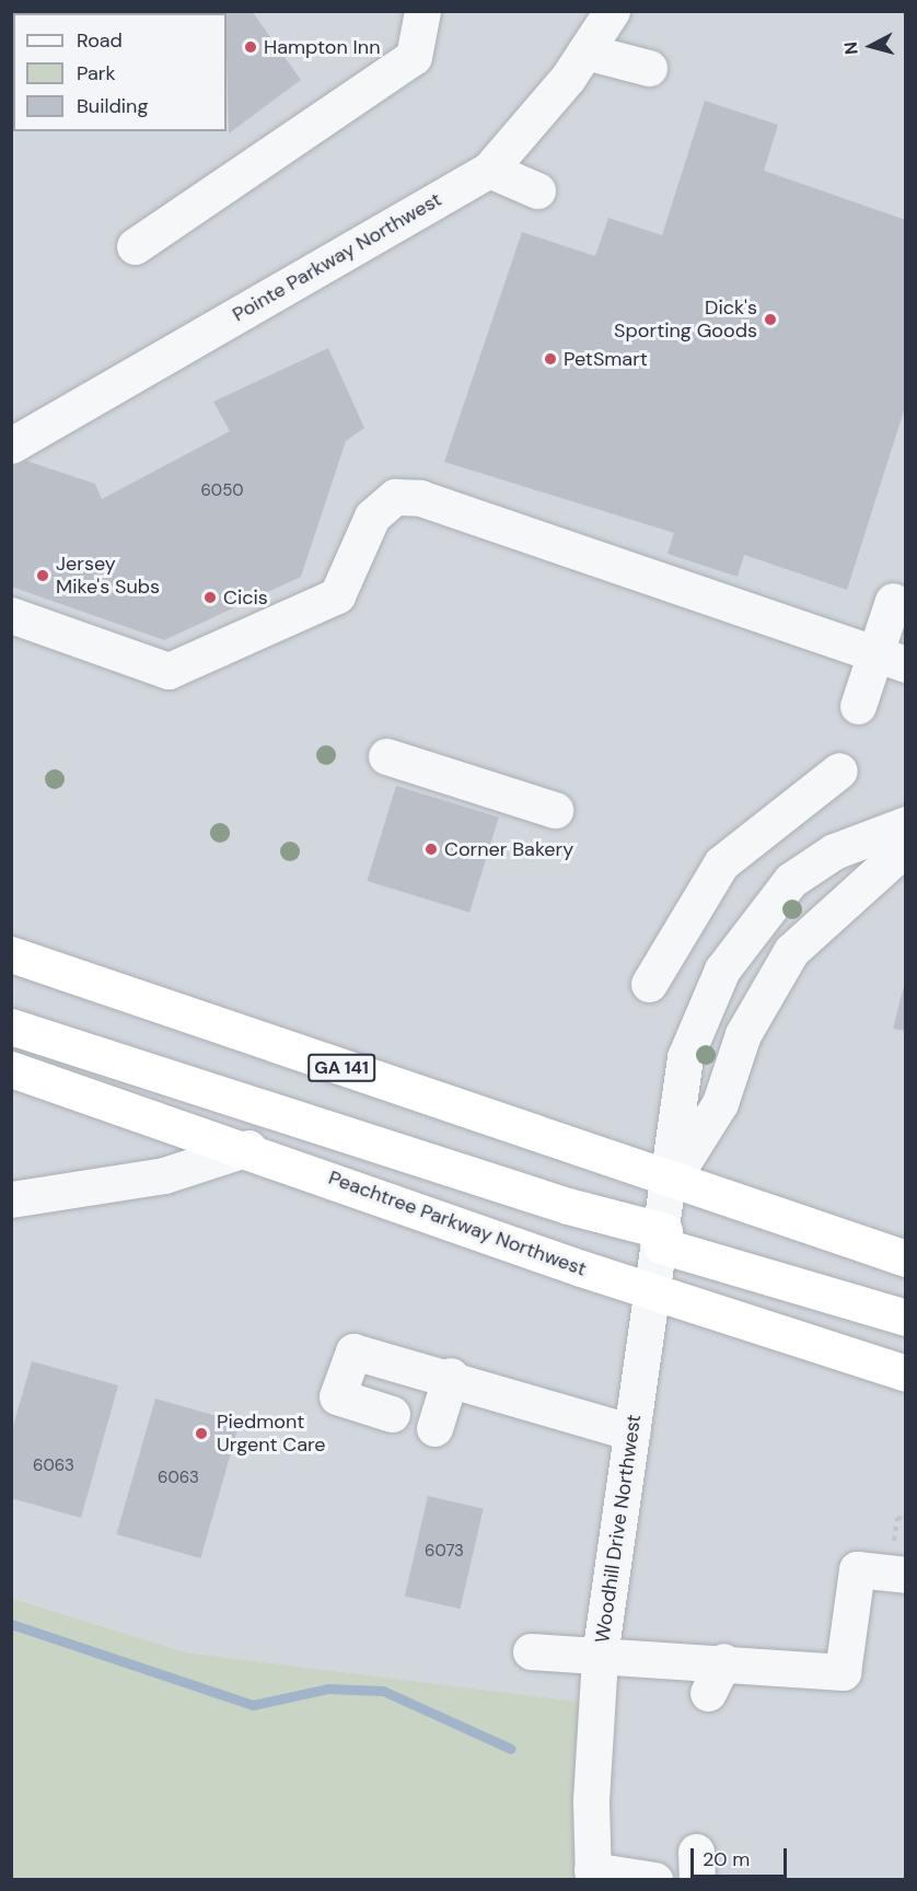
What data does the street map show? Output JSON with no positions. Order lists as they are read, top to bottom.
{
  "streets": {
    "highway": ["GA 141", "Peachtree Parkway Northwest"],
    "street": ["Pointe Parkway Northwest", "Woodhill Drive Northwest"]
  },
  "crossings": [
    ["GA 141", "Woodhill Drive Northwest"],
    ["Peachtree Parkway Northwest", "Woodhill Drive Northwest"]
  ],
  "places": [
    "Hampton Inn",
    "Dick's Sporting Goods",
    "PetSmart",
    "Jersey Mike's Subs",
    "Cicis",
    "Corner Bakery",
    "Piedmont Urgent Care"
  ],
  "house_numbers": [
    "6050",
    "6063",
    "6063",
    "6073"
  ],
  "legend": ["Road", "Park", "Building"],
  "scale_bar": "20 m",
  "north": "left"
}
